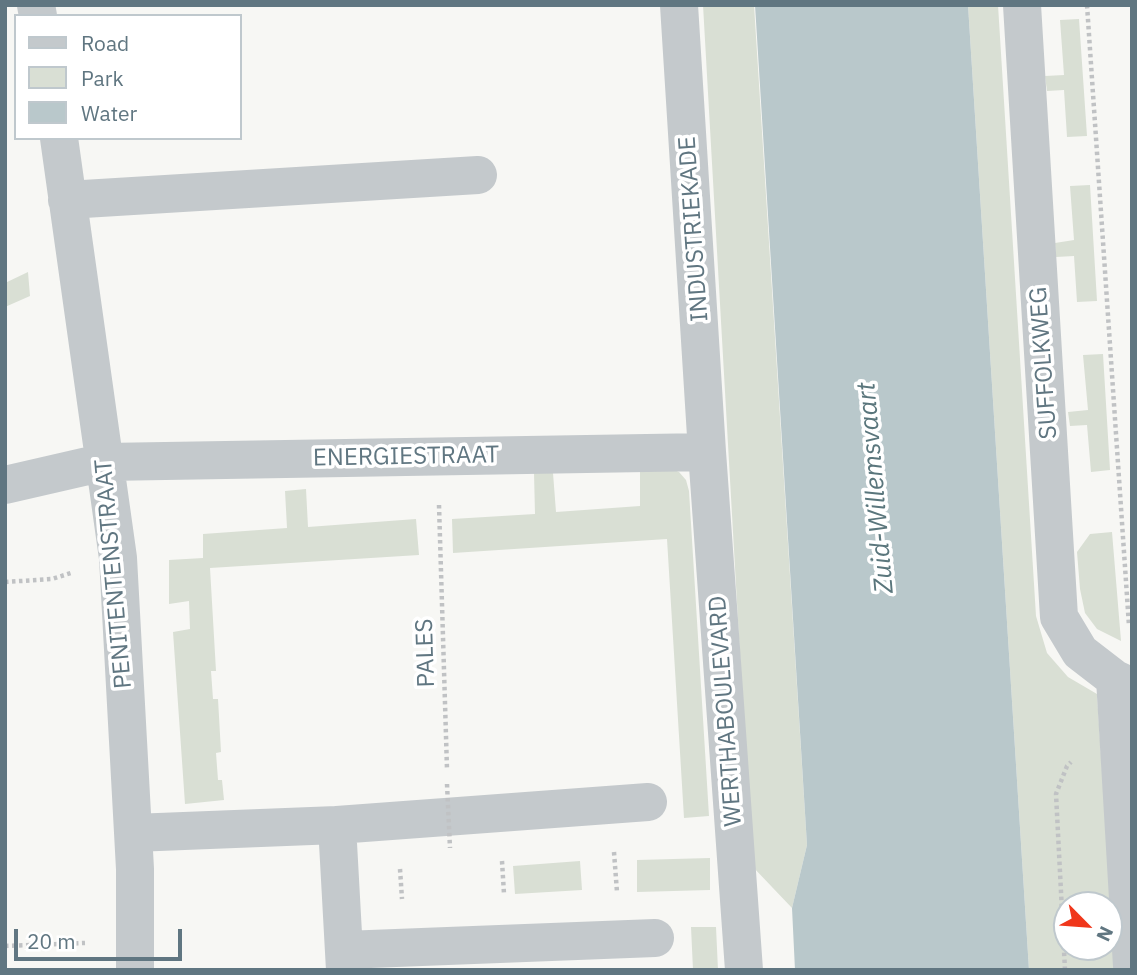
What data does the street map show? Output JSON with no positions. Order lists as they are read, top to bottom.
{
  "streets": {
    "street": [
      "INDUSTRIEKADE",
      "SUFFOLKWEG",
      "ENERGIESTRAAT",
      "PENITENTENSTRAAT",
      "WERTHABOULEVARD"
    ],
    "path": ["PALES"]
  },
  "crossings": [
    ["INDUSTRIEKADE", "ENERGIESTRAAT"],
    ["INDUSTRIEKADE", "WERTHABOULEVARD"],
    ["ENERGIESTRAAT", "PENITENTENSTRAAT"],
    ["ENERGIESTRAAT", "PALES"],
    ["ENERGIESTRAAT", "WERTHABOULEVARD"]
  ],
  "water": ["Zuid-Willemsvaart"],
  "legend": ["Road", "Park", "Water"],
  "scale_bar": "20 m",
  "north": "bottom right"
}
